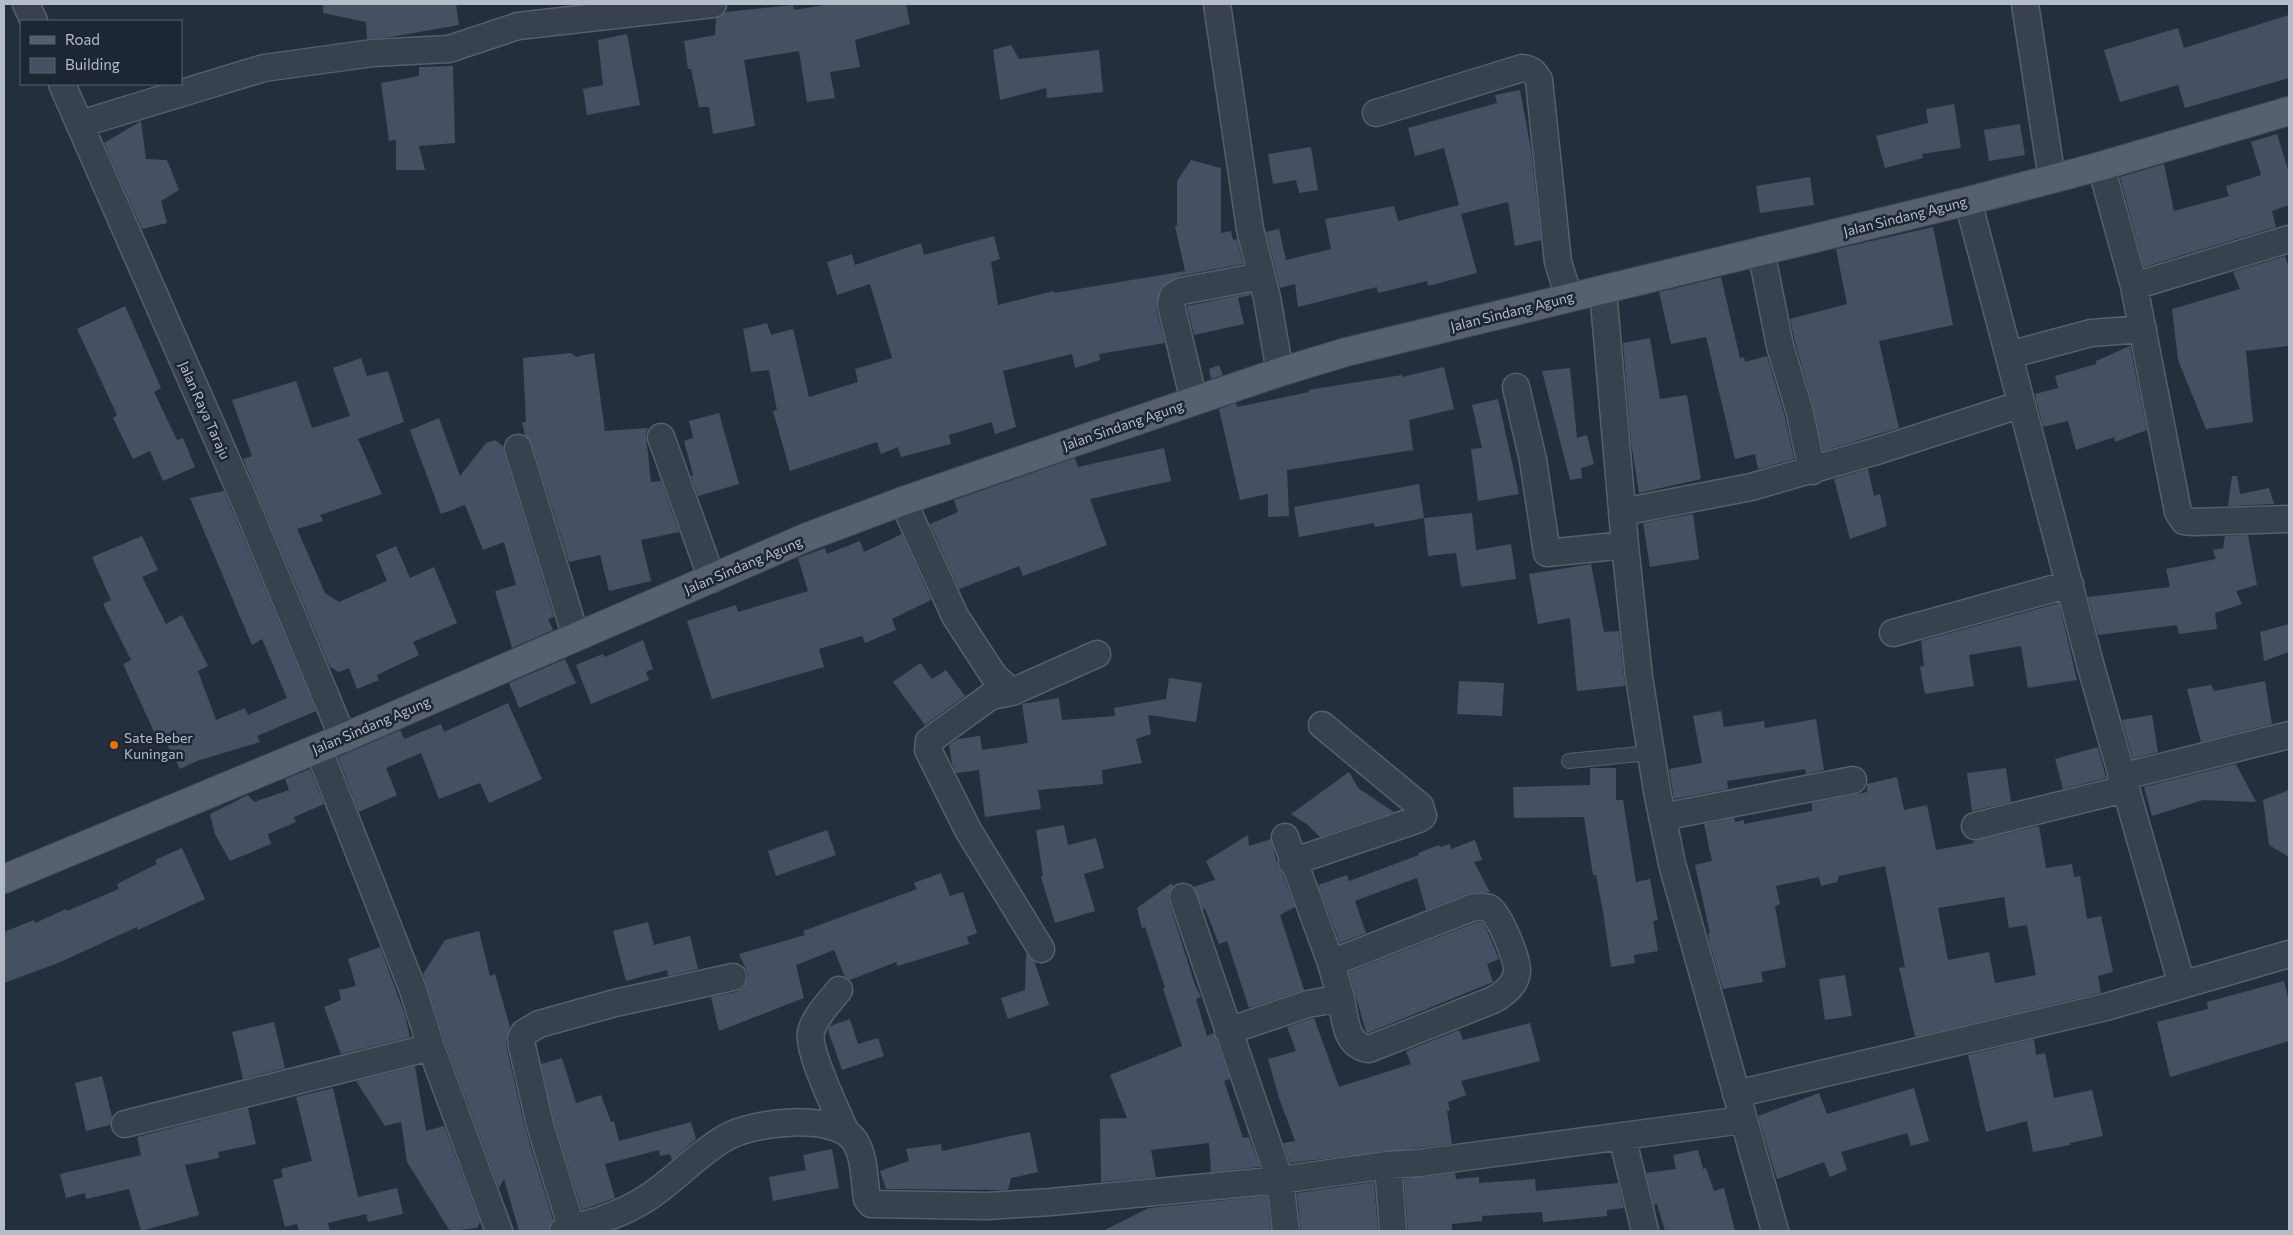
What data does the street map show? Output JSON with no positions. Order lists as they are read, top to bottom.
{
  "streets": {
    "main road": ["Jalan Sindang Agung"],
    "street": ["Jalan Raya Taraju"]
  },
  "crossings": [
    ["Jalan Sindang Agung", "Jalan Raya Taraju"]
  ],
  "places": ["Sate Beber Kuningan"],
  "legend": ["Road", "Building"]
}
